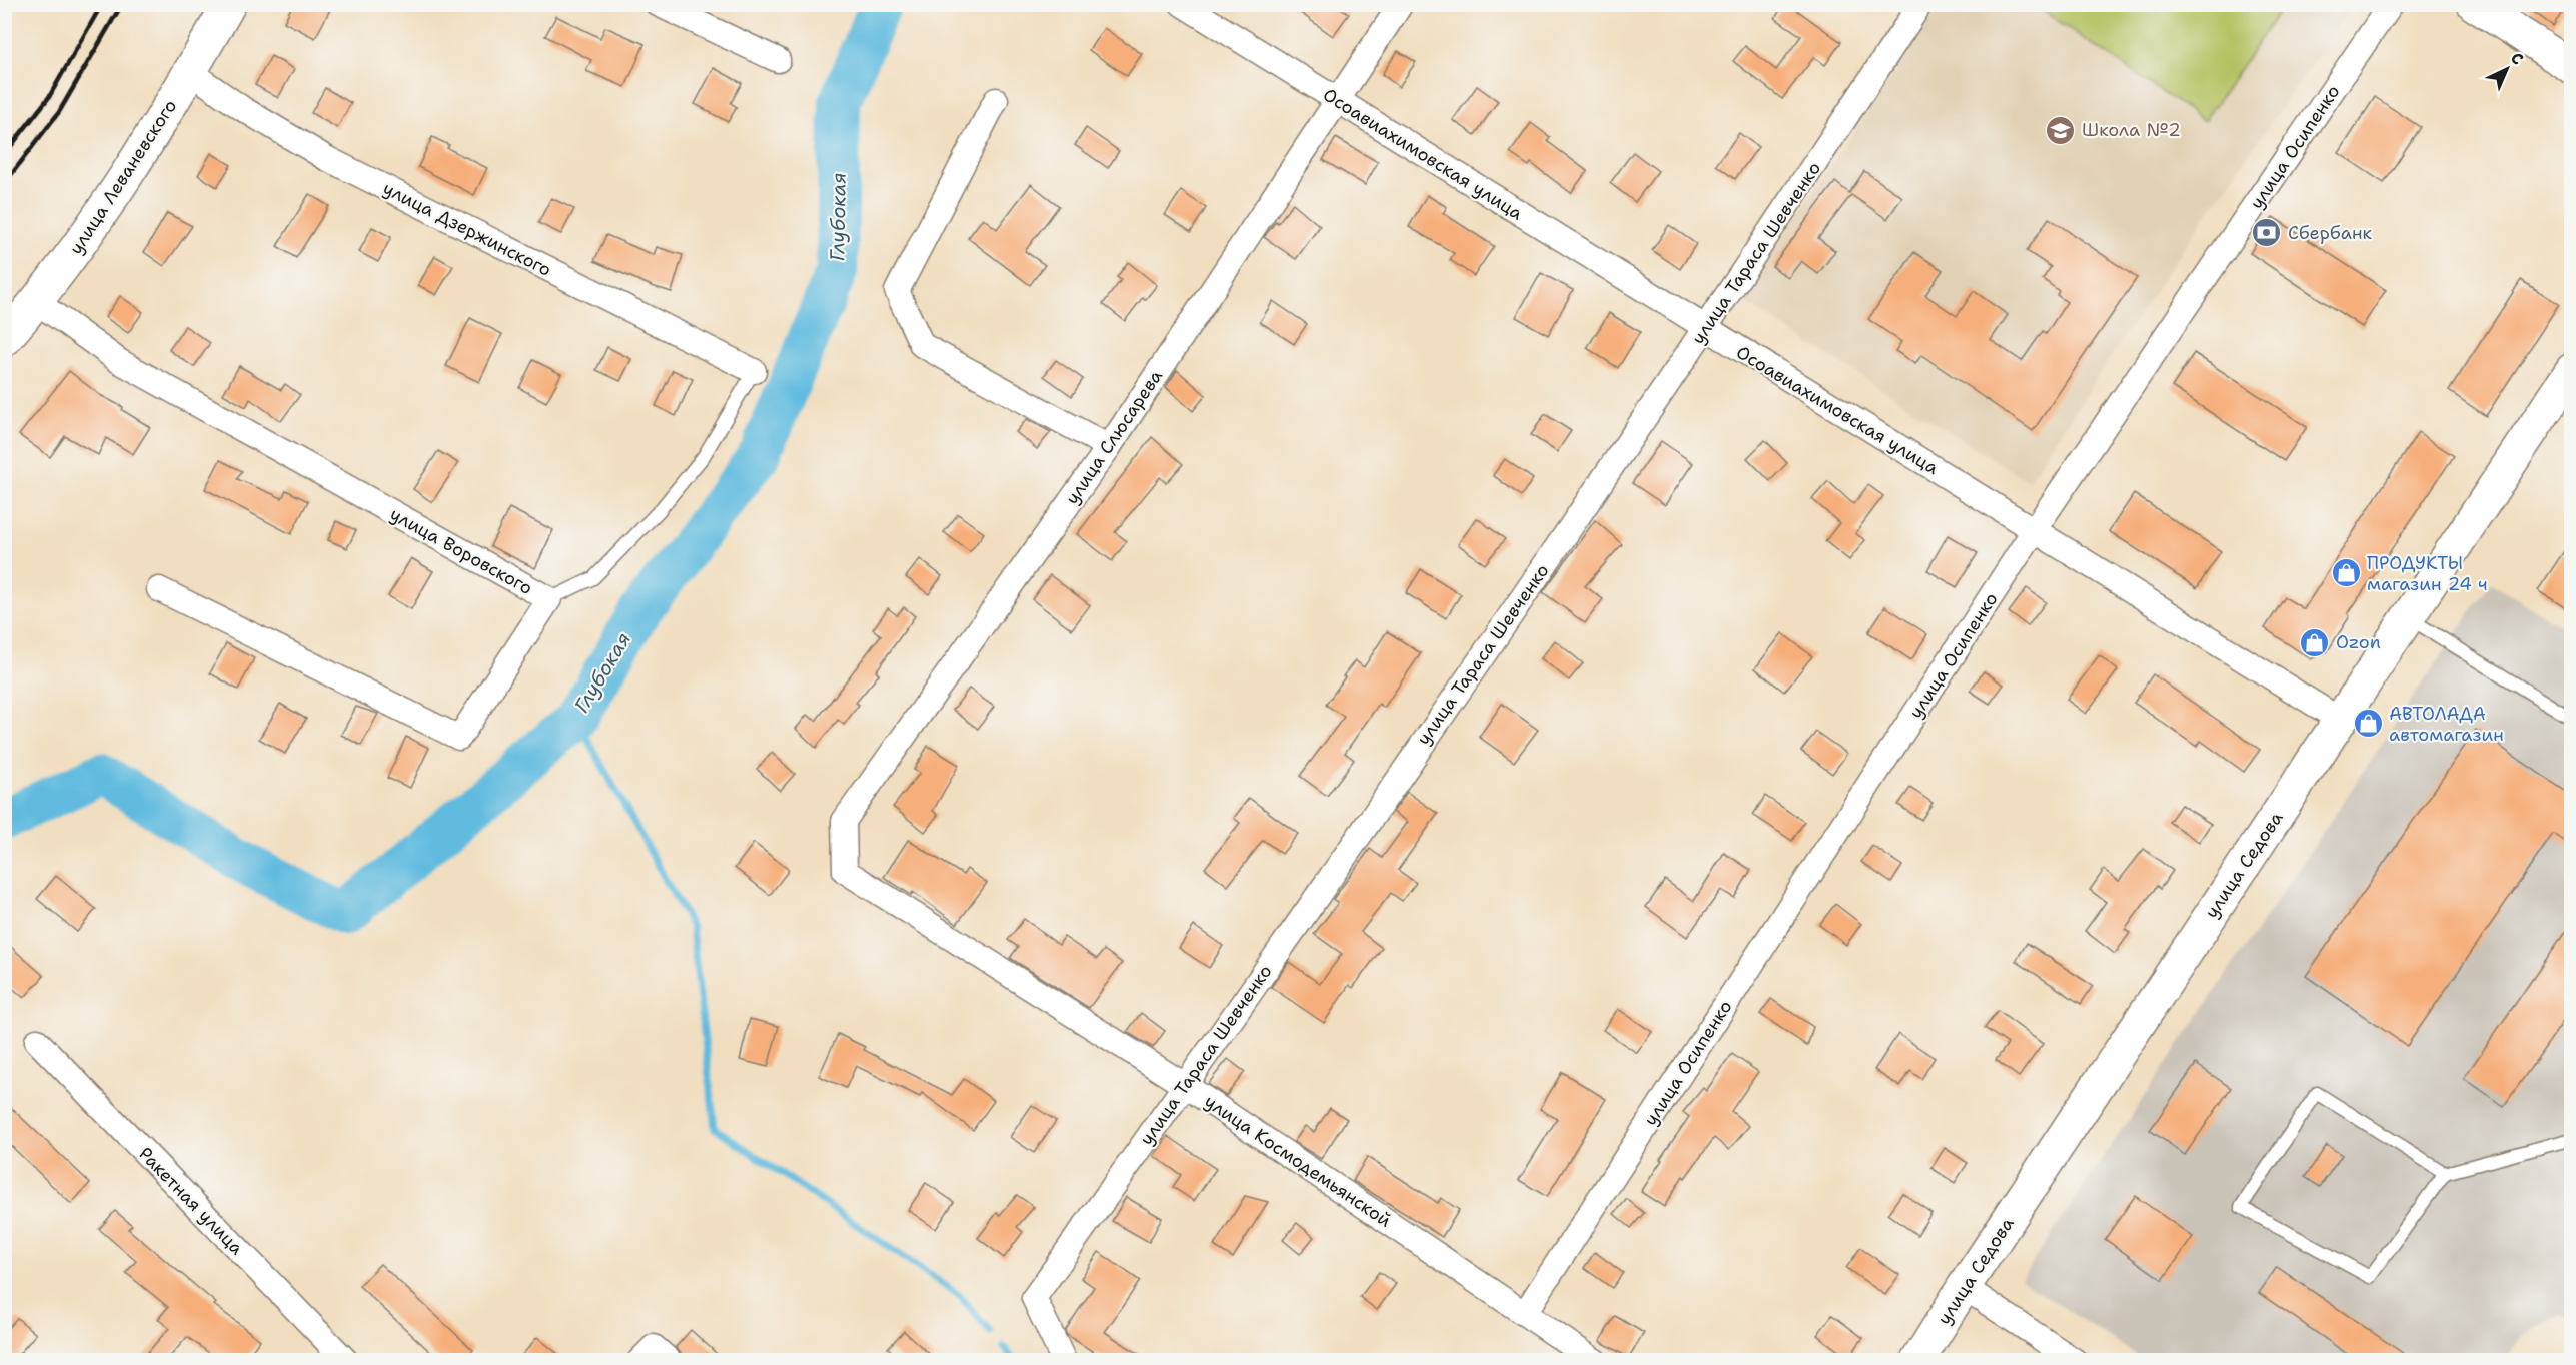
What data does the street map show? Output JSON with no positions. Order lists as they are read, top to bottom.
{
  "streets": {
    "main road": ["улица Леваневского", "улица Седова"],
    "street": [
      "улица Осипенко",
      "Осоавиахимовская улица",
      "улица Дзержинского",
      "улица Тараса Шевченко",
      "улица Слюсарева",
      "улица Воровского",
      "улица Космодемьянской",
      "Ракетная улица"
    ]
  },
  "crossings": [
    ["улица Осипенко", "Осоавиахимовская улица"],
    ["улица Осипенко", "улица Космодемьянской"],
    ["Осоавиахимовская улица", "улица Тараса Шевченко"],
    ["Осоавиахимовская улица", "улица Слюсарева"],
    ["Осоавиахимовская улица", "улица Седова"],
    ["улица Леваневского", "улица Дзержинского"],
    ["улица Леваневского", "улица Воровского"],
    ["улица Тараса Шевченко", "улица Космодемьянской"],
    ["улица Слюсарева", "улица Космодемьянской"]
  ],
  "water": ["Глубокая"],
  "places": {
    "school or university": ["Школа №2"],
    "bank": ["Сбербанк"],
    "shop": ["ПРОДУКТЫ магазин 24 ч", "Ozon", "АВТОЛАДА автомагазин"]
  },
  "north": "top right"
}
